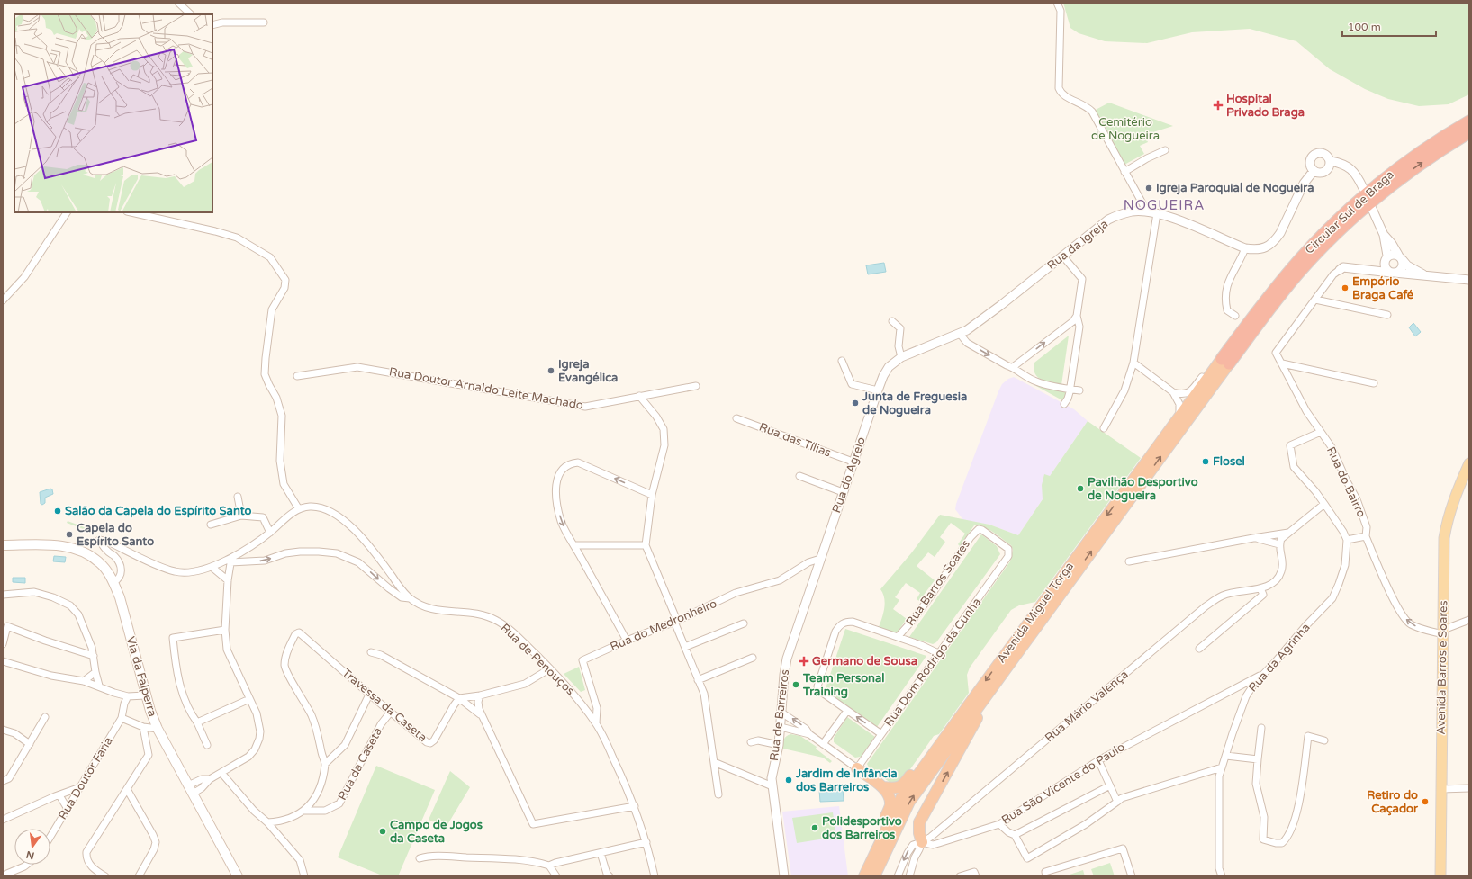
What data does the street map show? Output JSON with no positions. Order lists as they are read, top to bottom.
{
  "streets": {
    "highway": ["Circular Sul de Braga", "Avenida Miguel Torga"],
    "main road": ["Avenida Barros e Soares", "Via da Falperra"],
    "street": [
      "Rua da Igreja",
      "Rua Doutor Arnaldo Leite Machado",
      "Rua das Tílias",
      "Rua do Agrelo",
      "Rua do Bairro",
      "Rua Barros Soares",
      "Rua do Medronheiro",
      "Rua da Agrinha",
      "Rua de Penouços",
      "Rua Dom Rodrigo da Cunha",
      "Travessa da Caseta",
      "Rua Mário Valença",
      "Rua de Barreiros",
      "Rua da Caseta",
      "Rua Doutor Faria",
      "Rua São Vicente do Paulo"
    ]
  },
  "crossings": [
    ["Circular Sul de Braga", "Avenida Miguel Torga"],
    ["Rua da Igreja", "Rua do Agrelo"],
    ["Rua das Tílias", "Rua do Agrelo"],
    ["Rua do Agrelo", "Rua do Medronheiro"],
    ["Rua do Agrelo", "Rua de Barreiros"],
    ["Rua do Bairro", "Avenida Barros e Soares"],
    ["Rua Barros Soares", "Rua Dom Rodrigo da Cunha"],
    ["Rua do Medronheiro", "Rua de Penouços"],
    ["Rua do Medronheiro", "Rua de Barreiros"],
    ["Rua da Agrinha", "Rua São Vicente do Paulo"],
    ["Travessa da Caseta", "Rua da Caseta"],
    ["Rua Mário Valença", "Rua São Vicente do Paulo"]
  ],
  "districts": ["NOGUEIRA"],
  "parks": ["Cemitério de Nogueira"],
  "places": {
    "health": ["Hospital Privado Braga", "Germano de Sousa"],
    "other": [
      "Igreja Paroquial de Nogueira",
      "Empório Braga Café",
      "Igreja Evangélica",
      "Junta de Freguesia de Nogueira",
      "Flosel",
      "Pavilhão Desportivo de Nogueira",
      "Salão da Capela do Espírito Santo",
      "Capela do Espírito Santo",
      "Team Personal Training",
      "Jardim de Infância dos Barreiros",
      "Retiro do Caçador",
      "Polidesportivo dos Barreiros",
      "Campo de Jogos da Caseta"
    ]
  },
  "scale_bar": "100 m",
  "north": "bottom"
}
